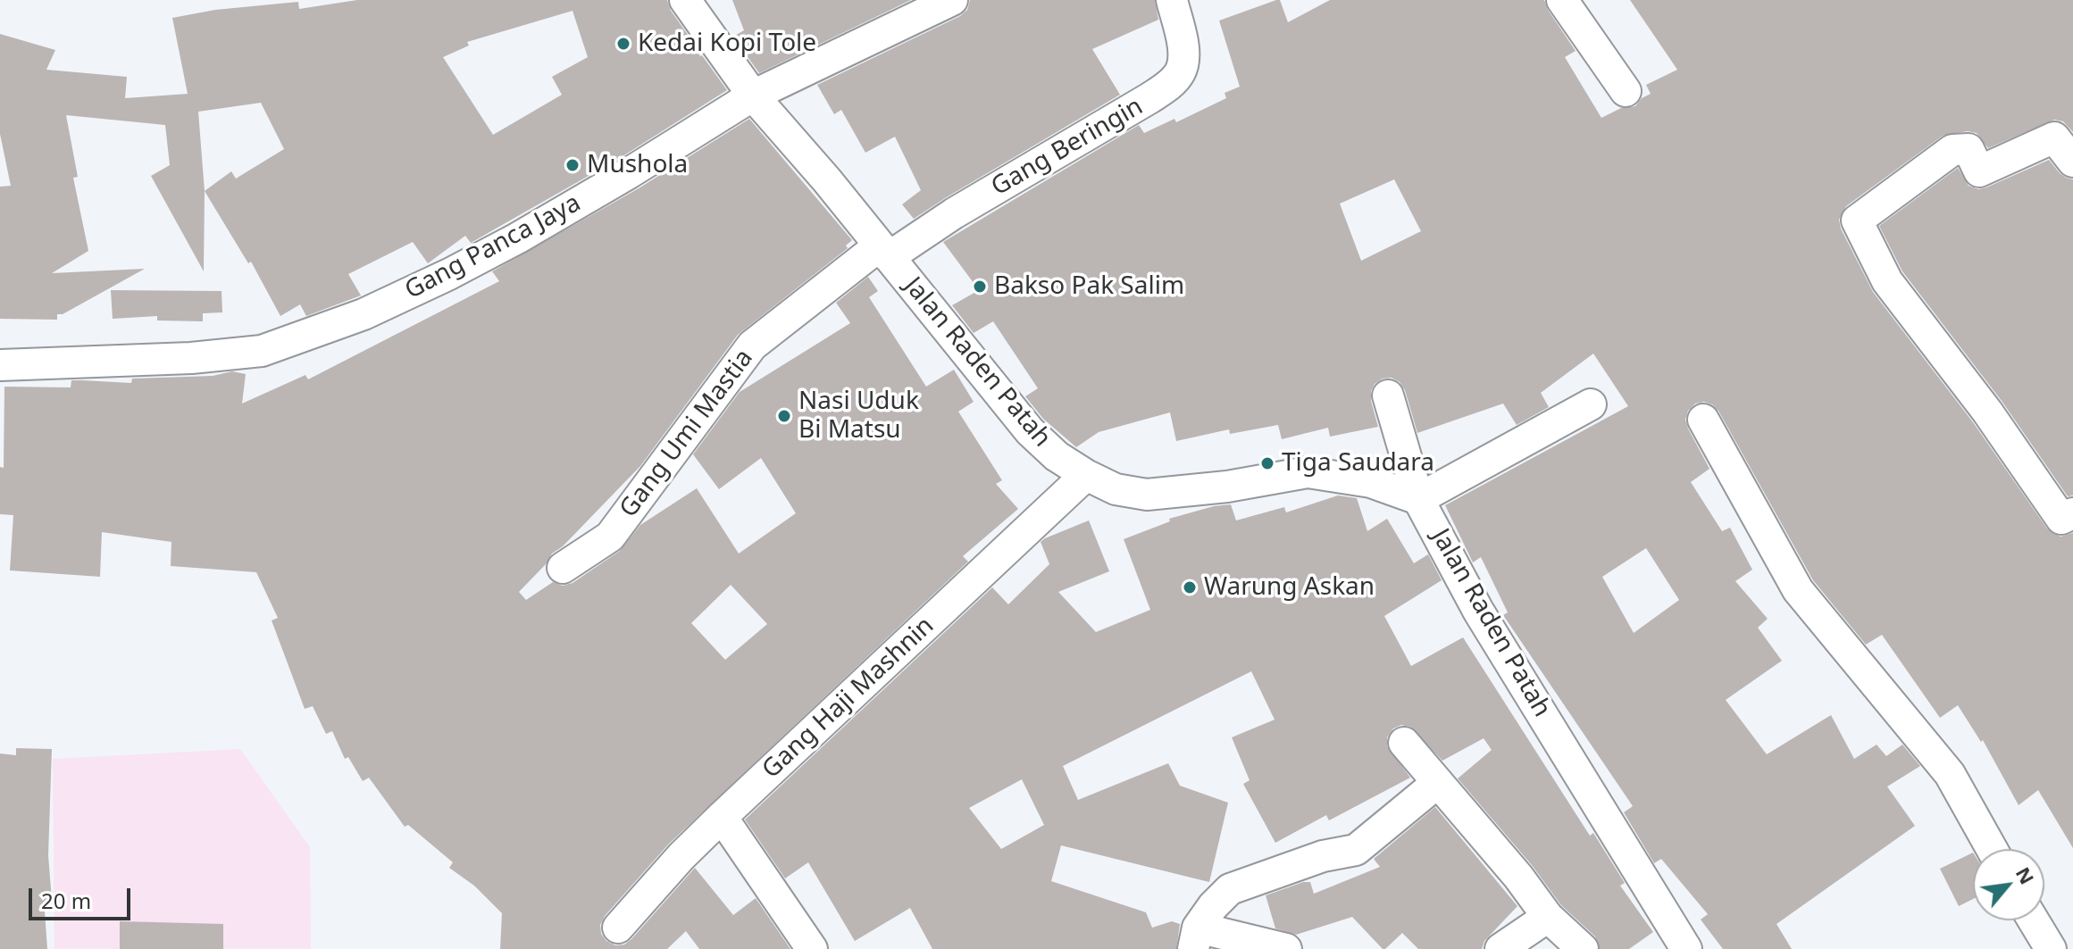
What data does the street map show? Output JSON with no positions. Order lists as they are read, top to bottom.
{
  "streets": {
    "street": [
      "Gang Beringin",
      "Gang Panca Jaya",
      "Jalan Raden Patah",
      "Gang Umi Mastia",
      "Gang Haji Mashnin"
    ]
  },
  "crossings": [
    ["Gang Beringin", "Jalan Raden Patah"],
    ["Gang Beringin", "Gang Umi Mastia"],
    ["Gang Panca Jaya", "Jalan Raden Patah"],
    ["Jalan Raden Patah", "Gang Umi Mastia"],
    ["Jalan Raden Patah", "Gang Haji Mashnin"]
  ],
  "places": [
    "Kedai Kopi Tole",
    "Mushola",
    "Bakso Pak Salim",
    "Nasi Uduk Bi Matsu",
    "Tiga Saudara",
    "Warung Askan"
  ],
  "scale_bar": "20 m",
  "north": "top right"
}
